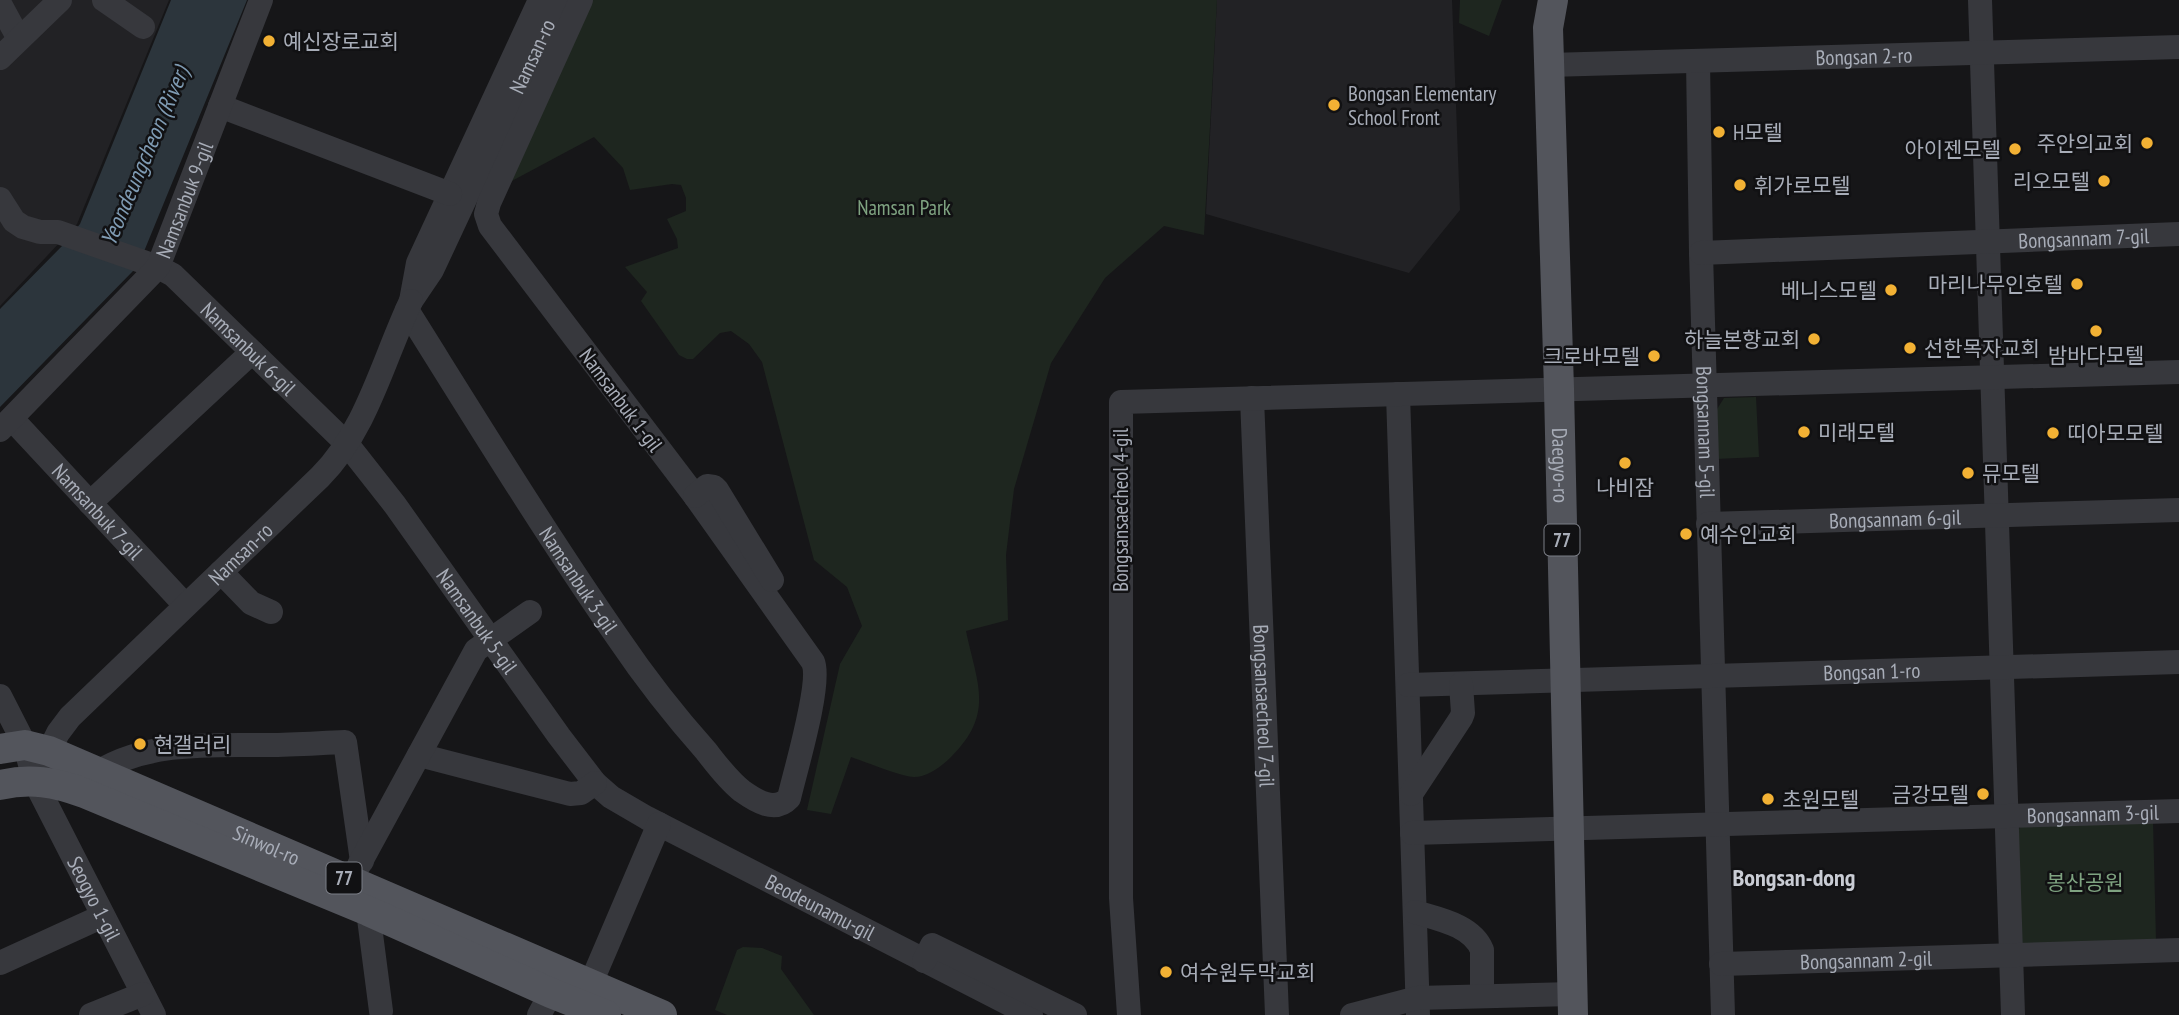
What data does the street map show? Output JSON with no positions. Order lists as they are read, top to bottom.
{
  "streets": {
    "main road": ["Daegyo-ro", "77", "Sinwol-ro"],
    "street": [
      "Bongsan 2-ro",
      "Namsan-ro",
      "Namsanbuk 9-gil",
      "Bongsannam 7-gil",
      "Namsanbuk 6-gil",
      "Namsanbuk 1-gil",
      "Bongsannam 5-gil",
      "Bongsansaecheol 4-gil",
      "Namsanbuk 7-gil",
      "Bongsannam 6-gil",
      "Namsanbuk 3-gil",
      "Namsanbuk 5-gil",
      "Bongsan 1-ro",
      "Bongsansaecheol 7-gil",
      "Bongsannam 3-gil",
      "Seogyo 1-gil",
      "Beodeunamu-gil",
      "Bongsannam 2-gil"
    ]
  },
  "crossings": [
    ["Bongsan 2-ro", "Bongsannam 5-gil"],
    ["Bongsan 2-ro", "Daegyo-ro"],
    ["Namsan-ro", "Namsanbuk 6-gil"],
    ["Namsan-ro", "Namsanbuk 7-gil"],
    ["Namsan-ro", "Namsanbuk 3-gil"],
    ["Namsan-ro", "Namsanbuk 5-gil"],
    ["Namsan-ro", "Sinwol-ro"],
    ["Namsan-ro", "Seogyo 1-gil"],
    ["Namsanbuk 9-gil", "Namsanbuk 6-gil"],
    ["Namsanbuk 9-gil", "Namsanbuk 7-gil"],
    ["Namsanbuk 6-gil", "Namsanbuk 5-gil"],
    ["Namsanbuk 1-gil", "Namsanbuk 3-gil"],
    ["Bongsannam 5-gil", "Bongsansaecheol 4-gil"],
    ["Bongsannam 5-gil", "Bongsannam 6-gil"],
    ["Bongsannam 5-gil", "Bongsan 1-ro"],
    ["Bongsannam 5-gil", "Bongsannam 2-gil"],
    ["Daegyo-ro", "Bongsansaecheol 4-gil"],
    ["Daegyo-ro", "Bongsan 1-ro"],
    ["Bongsansaecheol 4-gil", "Bongsansaecheol 7-gil"],
    ["77", "Sinwol-ro"],
    ["77", "Seogyo 1-gil"],
    ["Namsanbuk 5-gil", "Beodeunamu-gil"],
    ["Sinwol-ro", "Seogyo 1-gil"]
  ],
  "districts": ["Bongsan-dong"],
  "water": ["Yeondeungcheon (River)"],
  "parks": ["Namsan Park", "봉산공원"],
  "places": [
    "예신장로교회",
    "Bongsan Elementary School Front",
    "H모텔",
    "주안의교회",
    "아이젠모텔",
    "리오모텔",
    "휘가로모텔",
    "마리나무인호텔",
    "베니스모텔",
    "밤바다모텔",
    "하늘본향교회",
    "선한목자교회",
    "크로바모텔",
    "미래모텔",
    "띠아모모텔",
    "나비잠",
    "뮤모텔",
    "예수인교회",
    "현갤러리",
    "금강모텔",
    "초원모텔",
    "여수원두막교회"
  ]
}
